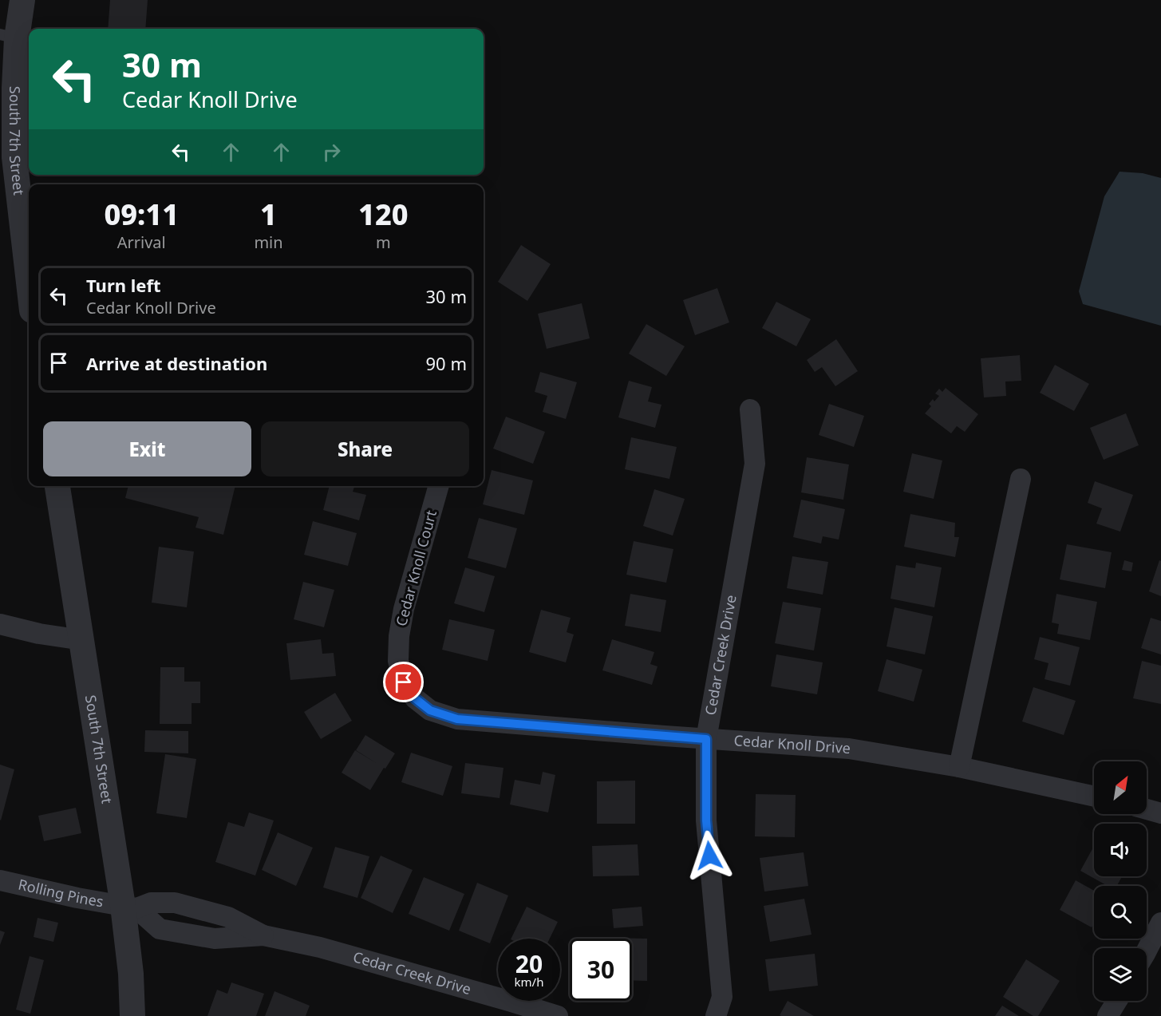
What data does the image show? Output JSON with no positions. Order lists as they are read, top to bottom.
{
  "streets": {
    "street": [
      "South 7th Street",
      "Cedar Knoll Court",
      "Cedar Creek Drive",
      "Cedar Knoll Drive",
      "Rolling Pines"
    ]
  },
  "crossings": [
    ["South 7th Street", "Cedar Creek Drive"],
    ["South 7th Street", "Rolling Pines"],
    ["Cedar Knoll Court", "Cedar Knoll Drive"],
    ["Cedar Creek Drive", "Cedar Knoll Drive"],
    ["Cedar Creek Drive", "Rolling Pines"]
  ],
  "north": "top right",
  "page": {
    "turn": ["30 m", "Cedar Knoll Drive"],
    "eta": [
      "09:11",
      "Arrival",
      "1",
      "min",
      "120",
      "m"
    ],
    "list": [
      {
        "name": "Turn left",
        "note": "Cedar Knoll Drive",
        "value": "30 m"
      },
      {
        "name": "Arrive at destination",
        "value": "90 m"
      }
    ],
    "buttons": ["Exit", "Share"],
    "speed": "20 km/h",
    "limit": "30"
  }
}
